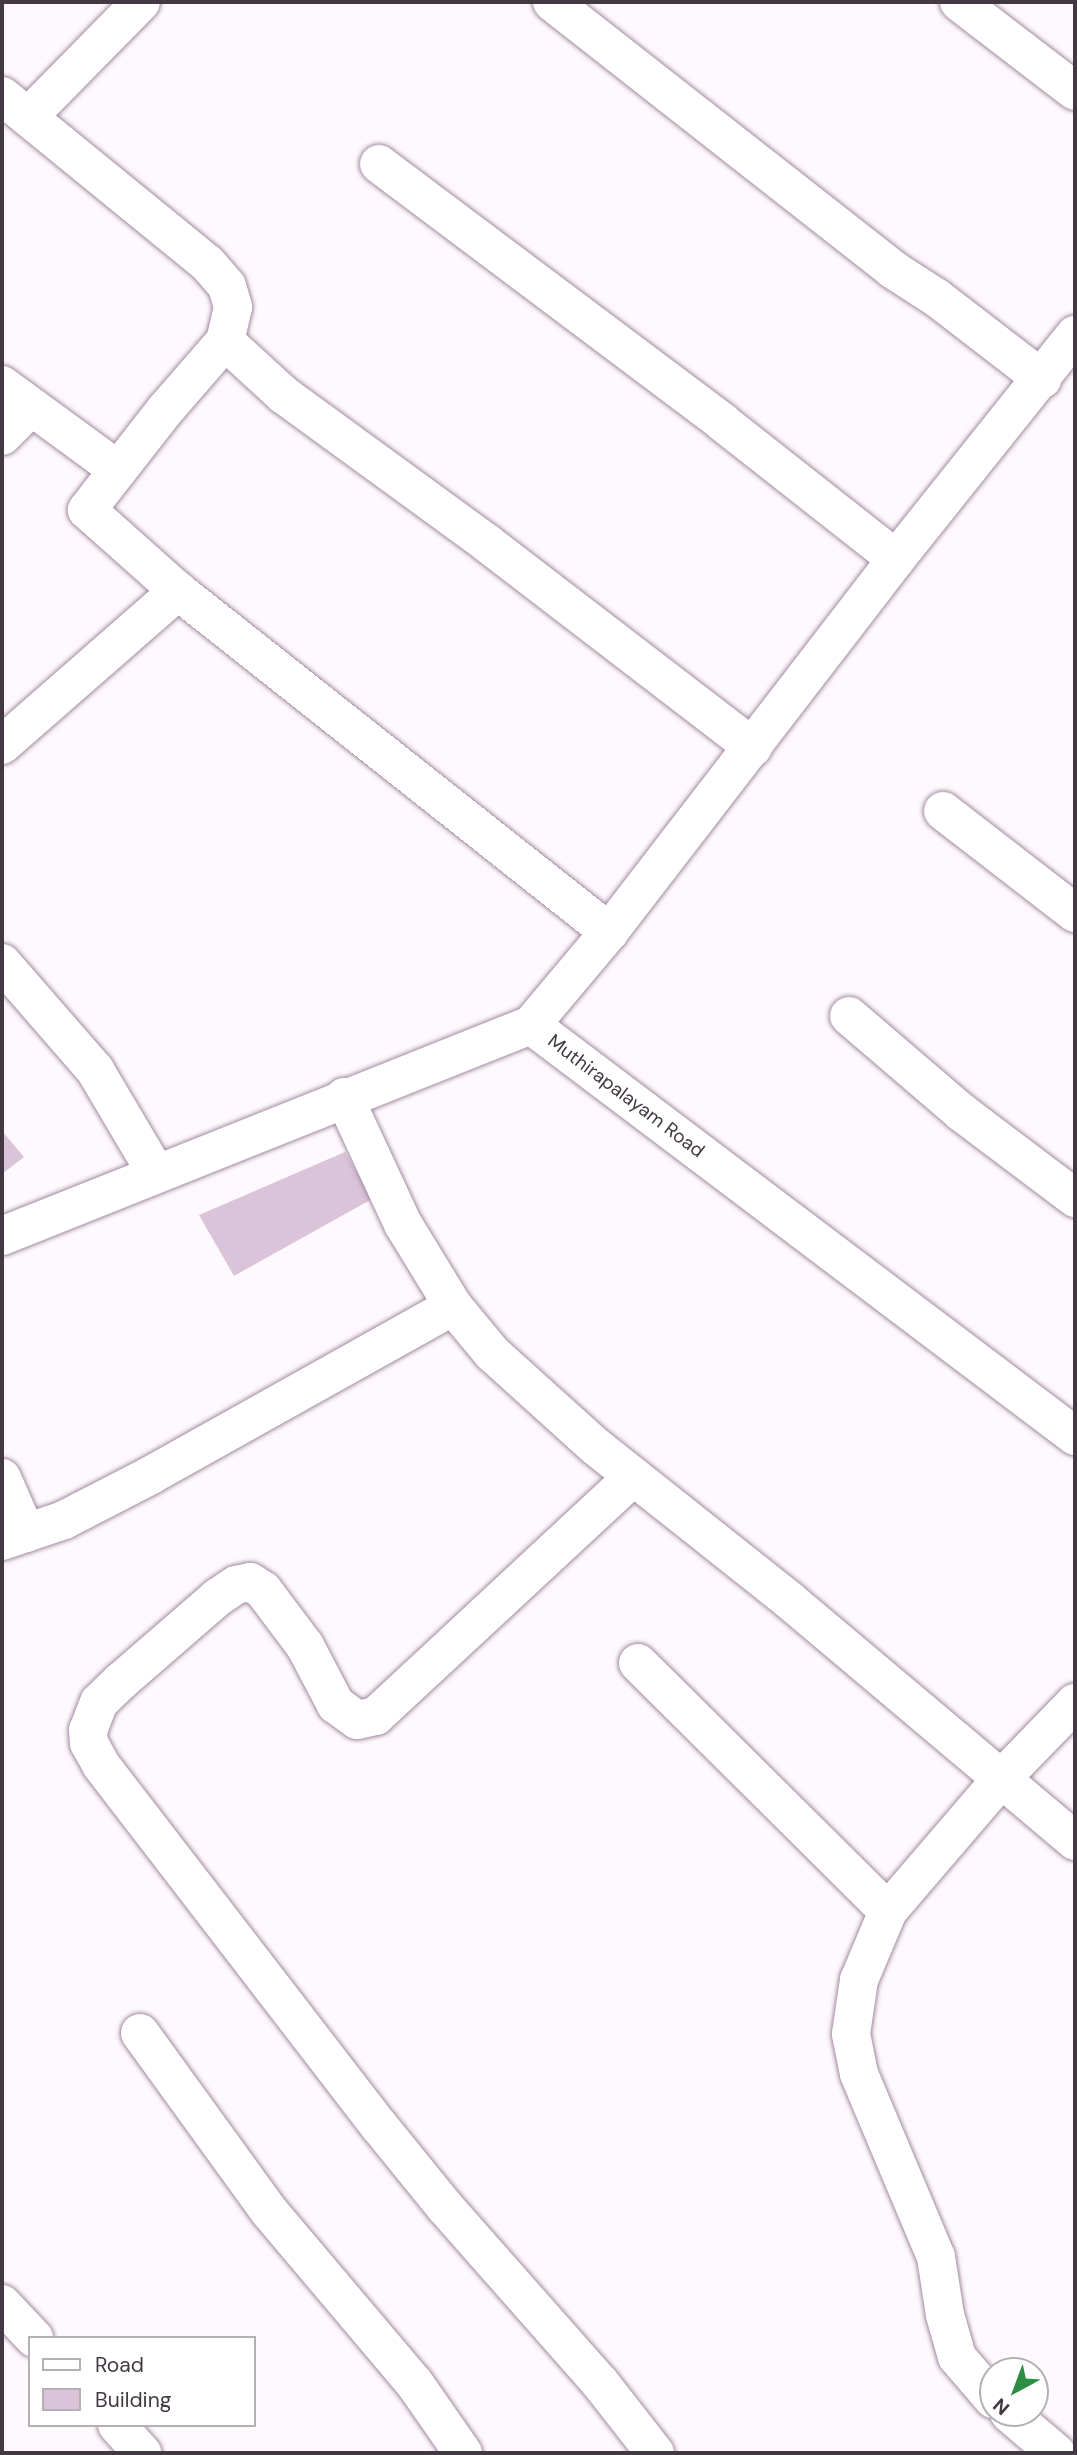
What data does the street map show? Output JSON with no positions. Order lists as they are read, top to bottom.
{
  "streets": {
    "street": ["Muthirapalayam Road"]
  },
  "legend": ["Road", "Building"],
  "north": "bottom left"
}
